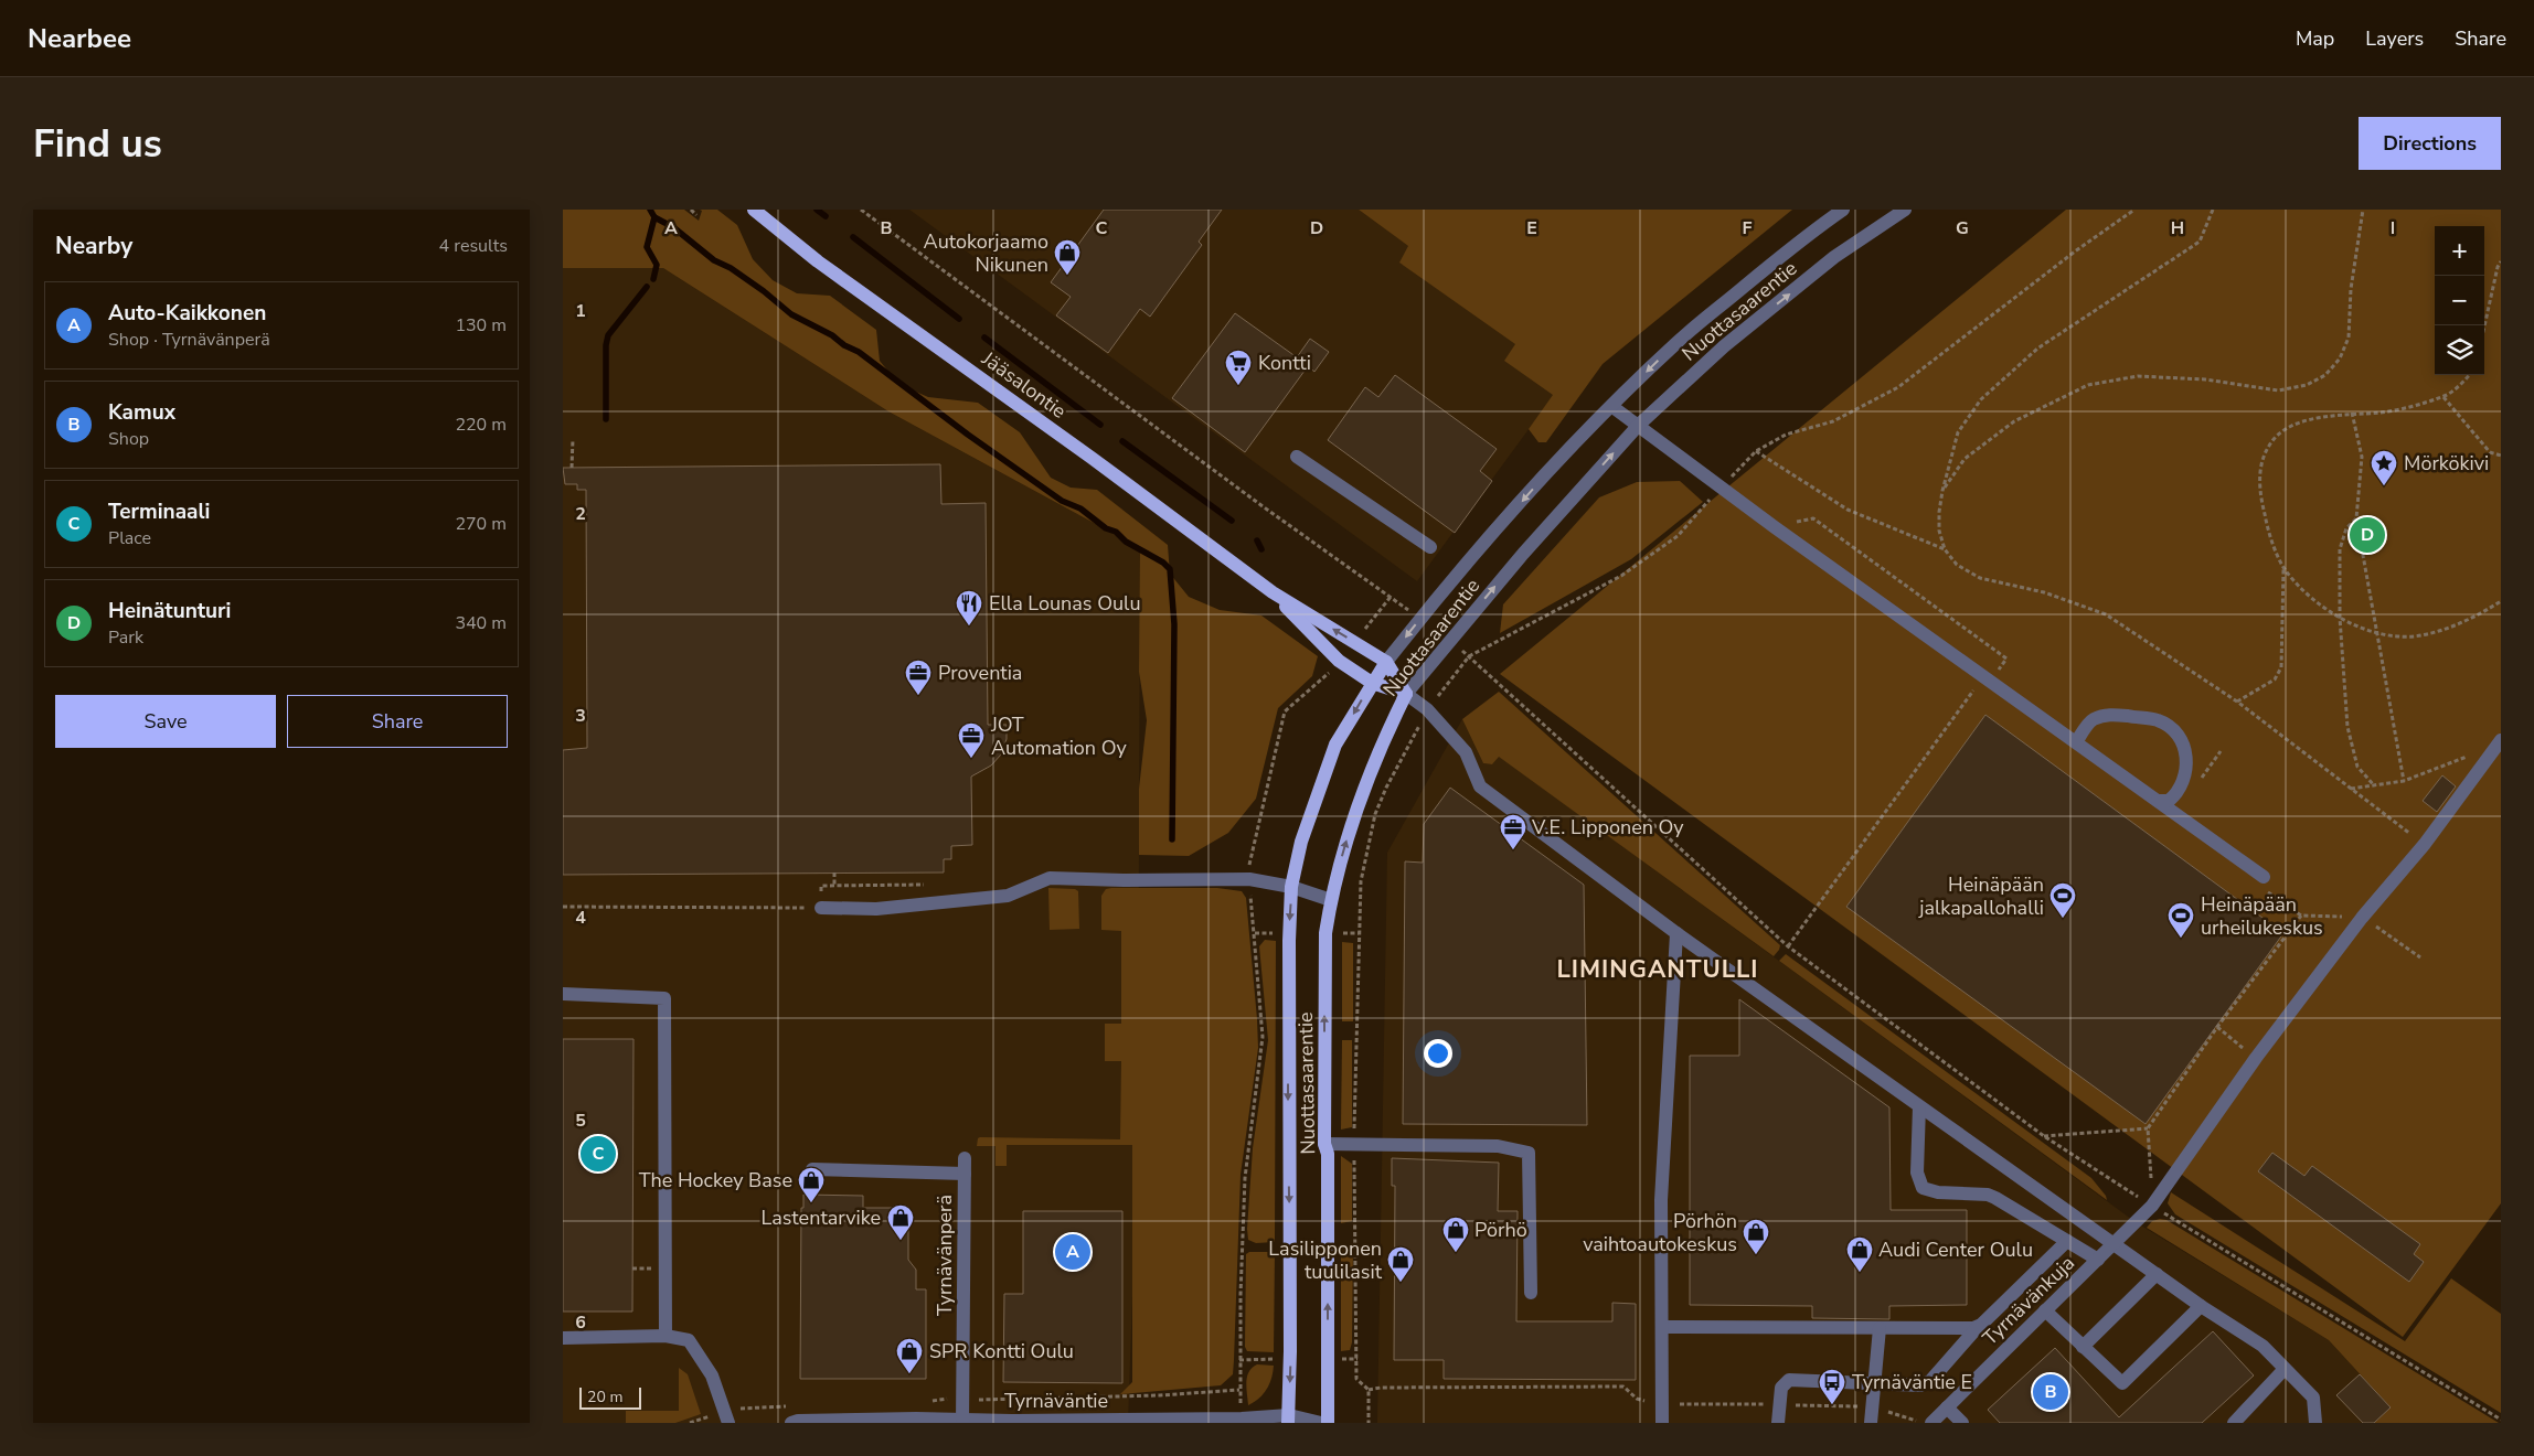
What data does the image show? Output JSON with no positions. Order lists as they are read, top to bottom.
{
  "streets": {
    "main road": ["Nuottasaarentie", "Jääsalontie"],
    "street": ["Tyrnävänperä", "Tyrnävänkuja", "Tyrnäväntie"]
  },
  "crossings": [
    ["Nuottasaarentie", "Jääsalontie"],
    ["Nuottasaarentie", "Tyrnäväntie"],
    ["Tyrnävänperä", "Tyrnäväntie"]
  ],
  "districts": ["LIMINGANTULLI"],
  "places": {
    "shop": [
      "Autokorjaamo Nikunen",
      "The Hockey Base",
      "Lastentarvike",
      "Pörhö",
      "Pörhön vaihtoautokeskus",
      "Audi Center Oulu",
      "Lasilipponen tuulilasit",
      "SPR Kontti Oulu"
    ],
    "supermarket": ["Kontti"],
    "place": ["Mörkökivi"],
    "restaurant": ["Ella Lounas Oulu"],
    "office": ["Proventia", "JOT Automation Oy", "V.E. Lipponen Oy"],
    "sports": ["Heinäpään jalkapallohalli", "Heinäpään urheilukeskus"],
    "bus stop": ["Tyrnäväntie E"]
  },
  "scale_bar": "20 m",
  "page": {
    "header": "Nearbee",
    "nav": ["Map", "Layers", "Share"],
    "buttons": [
      "Directions",
      ["Save", "Share"]
    ],
    "title": "Find us",
    "heading": ["Nearby", "4 results"],
    "map_buttons": ["+", "−"],
    "list": [
      {
        "mark": "A",
        "name": "Auto-Kaikkonen",
        "note": "Shop · Tyrnävänperä",
        "value": "130 m"
      },
      {
        "mark": "B",
        "name": "Kamux",
        "note": "Shop",
        "value": "220 m"
      },
      {
        "mark": "C",
        "name": "Terminaali",
        "note": "Place",
        "value": "270 m"
      },
      {
        "mark": "D",
        "name": "Heinätunturi",
        "note": "Park",
        "value": "340 m"
      }
    ],
    "pins": [
      "D",
      "C",
      "A",
      "B"
    ],
    "scale": "20 m"
  },
  "grid": {
    "columns": [
      "A",
      "B",
      "C",
      "D",
      "E",
      "F",
      "G",
      "H",
      "I"
    ],
    "rows": [
      "1",
      "2",
      "3",
      "4",
      "5",
      "6"
    ]
  }
}
